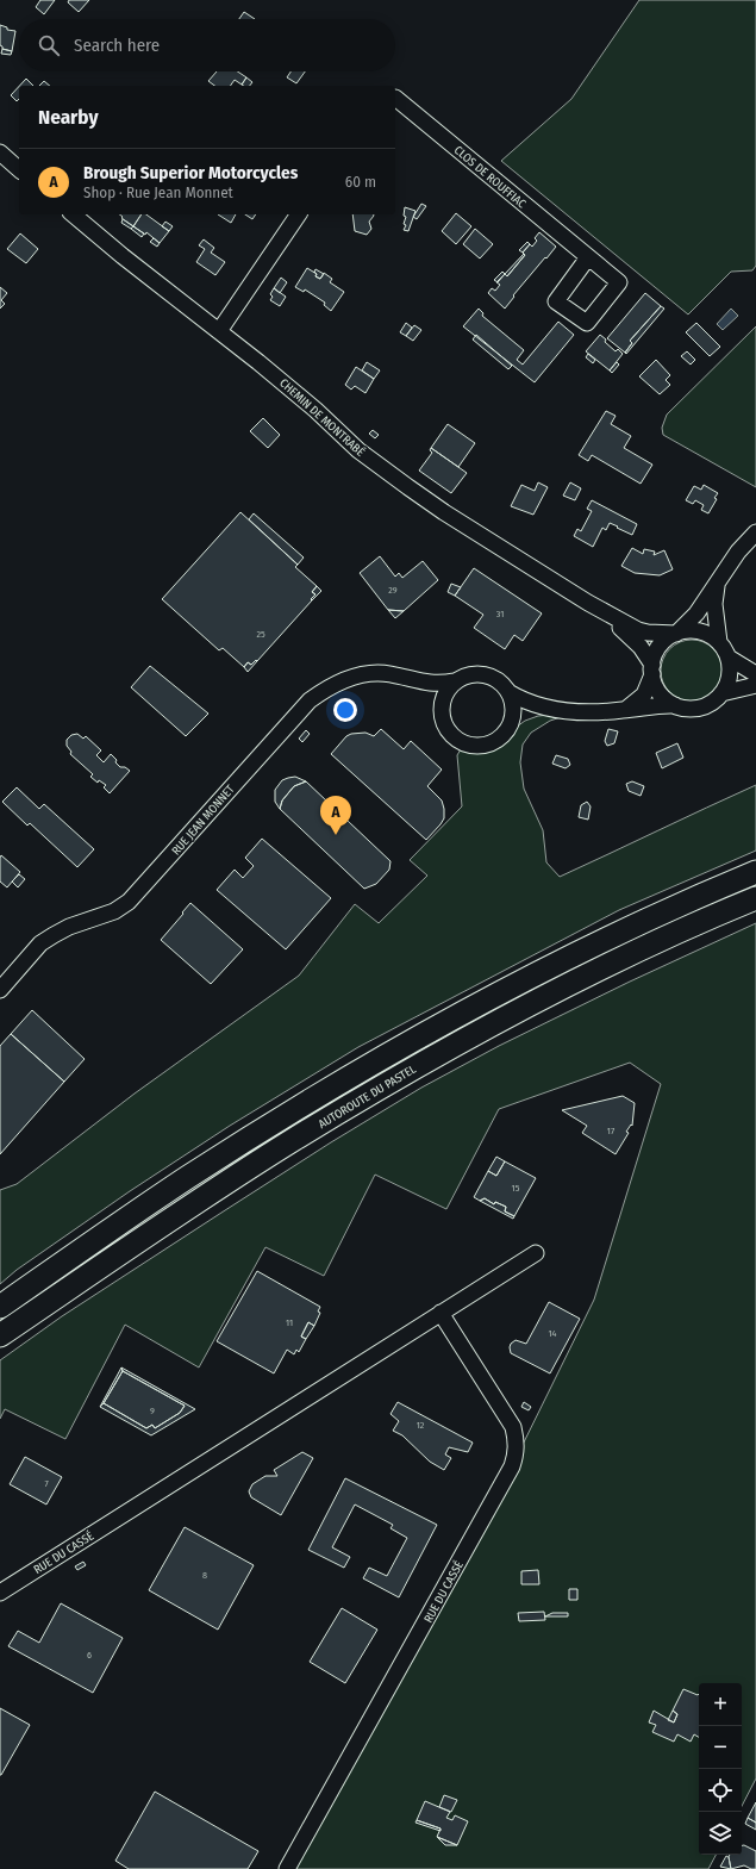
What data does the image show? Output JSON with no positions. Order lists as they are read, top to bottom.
{
  "streets": {
    "highway": ["AUTOROUTE DU PASTEL"],
    "street": [
      "CLOS DE ROUFFIAC",
      "CHEMIN DE MONTRABÉ",
      "RUE JEAN MONNET",
      "RUE DU CASSÉ"
    ]
  },
  "house_numbers": [
    "29",
    "31",
    "25",
    "17",
    "15",
    "11",
    "14",
    "9",
    "12",
    "7",
    "8",
    "6"
  ],
  "page": {
    "search": "Search here",
    "heading": "Nearby",
    "list": [
      {
        "mark": "A",
        "name": "Brough Superior Motorcycles",
        "note": "Shop · Rue Jean Monnet",
        "value": "60 m"
      }
    ],
    "pins": "A",
    "map_buttons": ["+", "−"]
  }
}
